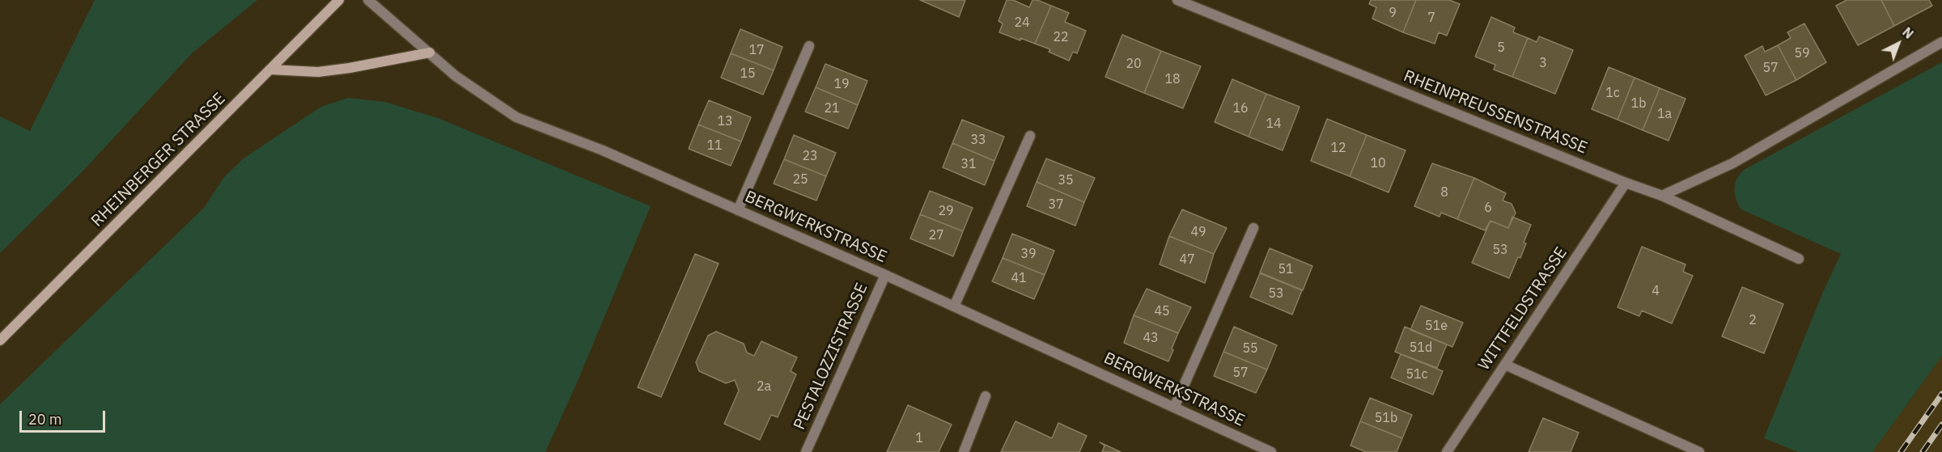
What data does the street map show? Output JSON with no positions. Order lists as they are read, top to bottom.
{
  "streets": {
    "main road": ["RHEINBERGER STRASSE"],
    "street": [
      "RHEINPREUSSENSTRASSE",
      "BERGWERKSTRASSE",
      "WITTFELDSTRASSE",
      "PESTALOZZISTRASSE"
    ]
  },
  "crossings": [
    ["RHEINPREUSSENSTRASSE", "WITTFELDSTRASSE"],
    ["BERGWERKSTRASSE", "PESTALOZZISTRASSE"]
  ],
  "house_numbers": [
    "9",
    "7",
    "24",
    "22",
    "5",
    "17",
    "59",
    "3",
    "20",
    "57",
    "15",
    "18",
    "19",
    "1c",
    "1b",
    "21",
    "16",
    "1a",
    "13",
    "14",
    "33",
    "11",
    "12",
    "23",
    "10",
    "31",
    "25",
    "35",
    "8",
    "37",
    "6",
    "29",
    "49",
    "27",
    "53",
    "39",
    "47",
    "51",
    "41",
    "4",
    "53",
    "45",
    "2",
    "51e",
    "43",
    "51d",
    "55",
    "57",
    "51c",
    "2a",
    "51b",
    "1"
  ],
  "scale_bar": "20 m",
  "north": "top right"
}
